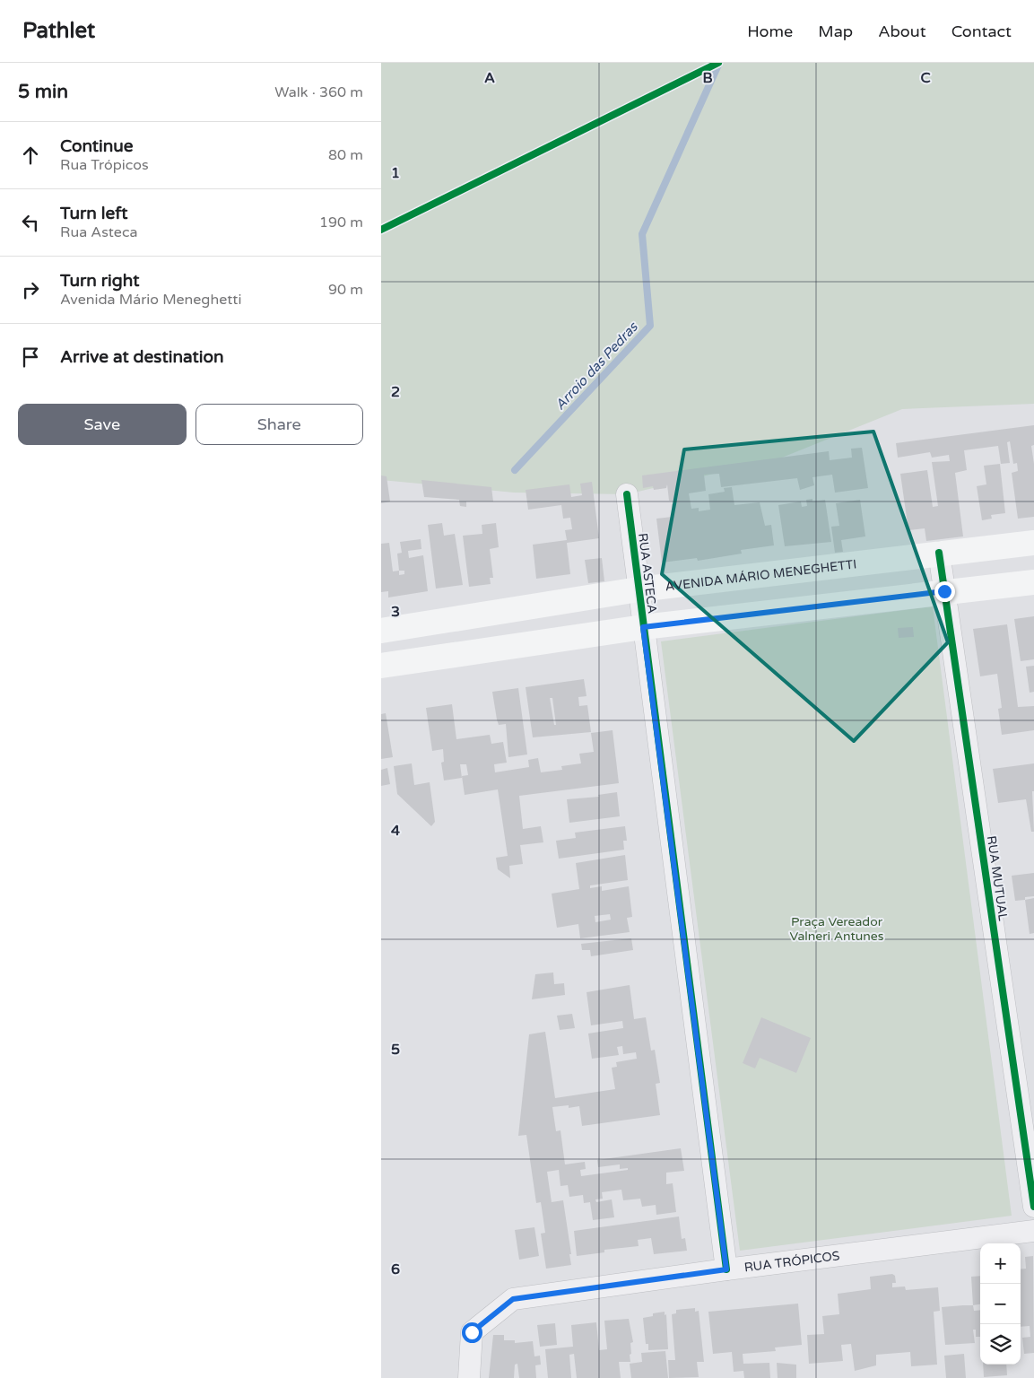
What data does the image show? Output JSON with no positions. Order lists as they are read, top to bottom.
{
  "streets": {
    "street": [
      "RUA ASTECA",
      "AVENIDA MÁRIO MENEGHETTI",
      "RUA MUTUAL",
      "RUA TRÓPICOS"
    ]
  },
  "crossings": [
    ["RUA ASTECA", "AVENIDA MÁRIO MENEGHETTI"],
    ["RUA ASTECA", "RUA TRÓPICOS"],
    ["AVENIDA MÁRIO MENEGHETTI", "RUA MUTUAL"]
  ],
  "water": ["Arroio das Pedras"],
  "parks": ["Praça Vereador Valneri Antunes"],
  "page": {
    "header": "Pathlet",
    "nav": [
      "Home",
      "Map",
      "About",
      "Contact"
    ],
    "heading": ["5 min", "Walk · 360 m"],
    "list": [
      ["Continue", "Rua Trópicos", "80 m"],
      ["Turn left", "Rua Asteca", "190 m"],
      ["Turn right", "Avenida Mário Meneghetti", "90 m"],
      "Arrive at destination"
    ],
    "buttons": ["Save", "Share"],
    "map_buttons": ["+", "−"]
  },
  "grid": {
    "columns": ["A", "B", "C"],
    "rows": [
      "1",
      "2",
      "3",
      "4",
      "5",
      "6"
    ]
  }
}
